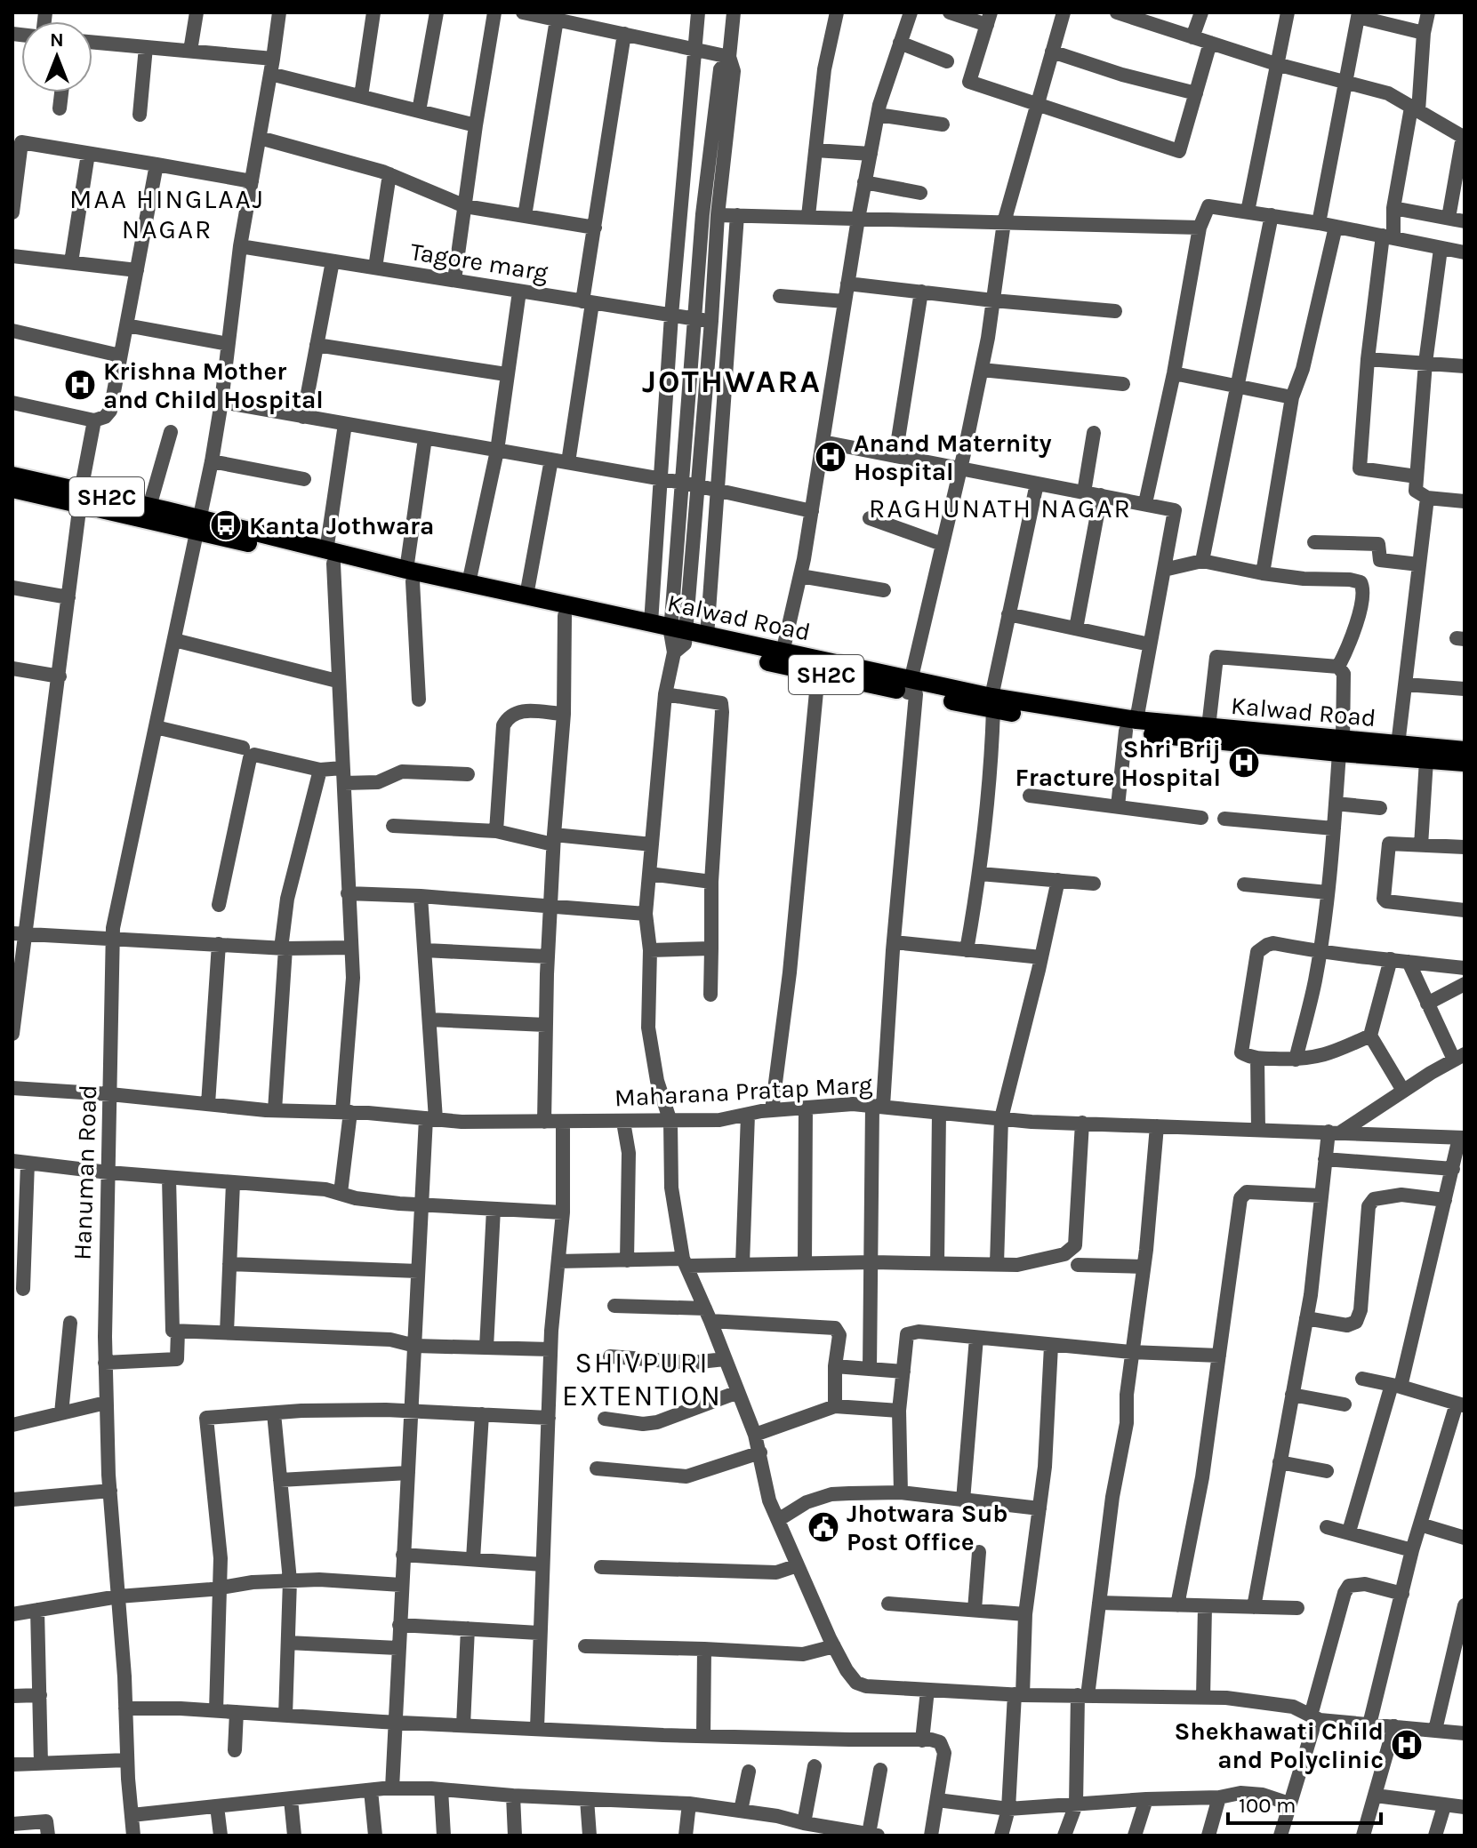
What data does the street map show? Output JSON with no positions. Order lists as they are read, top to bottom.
{
  "streets": {
    "main road": ["SH2C", "Kalwad Road"],
    "street": ["Tagore marg", "Maharana Pratap Marg", "Hanuman Road"]
  },
  "crossings": [
    ["Tagore marg", "Hanuman Road"],
    ["Kalwad Road", "Hanuman Road"],
    ["Maharana Pratap Marg", "Hanuman Road"]
  ],
  "districts": [
    "MAA HINGLAAJ NAGAR",
    "JOTHWARA",
    "RAGHUNATH NAGAR",
    "SHIVPURI EXTENTION"
  ],
  "places": {
    "hospital": [
      "Krishna Mother and Child Hospital",
      "Anand Maternity Hospital",
      "Shri Brij Fracture Hospital",
      "Shekhawati Child and Polyclinic"
    ],
    "bus stop": ["Kanta Jothwara"],
    "public building": ["Jhotwara Sub Post Office"]
  },
  "scale_bar": "100 m",
  "north": "top"
}
